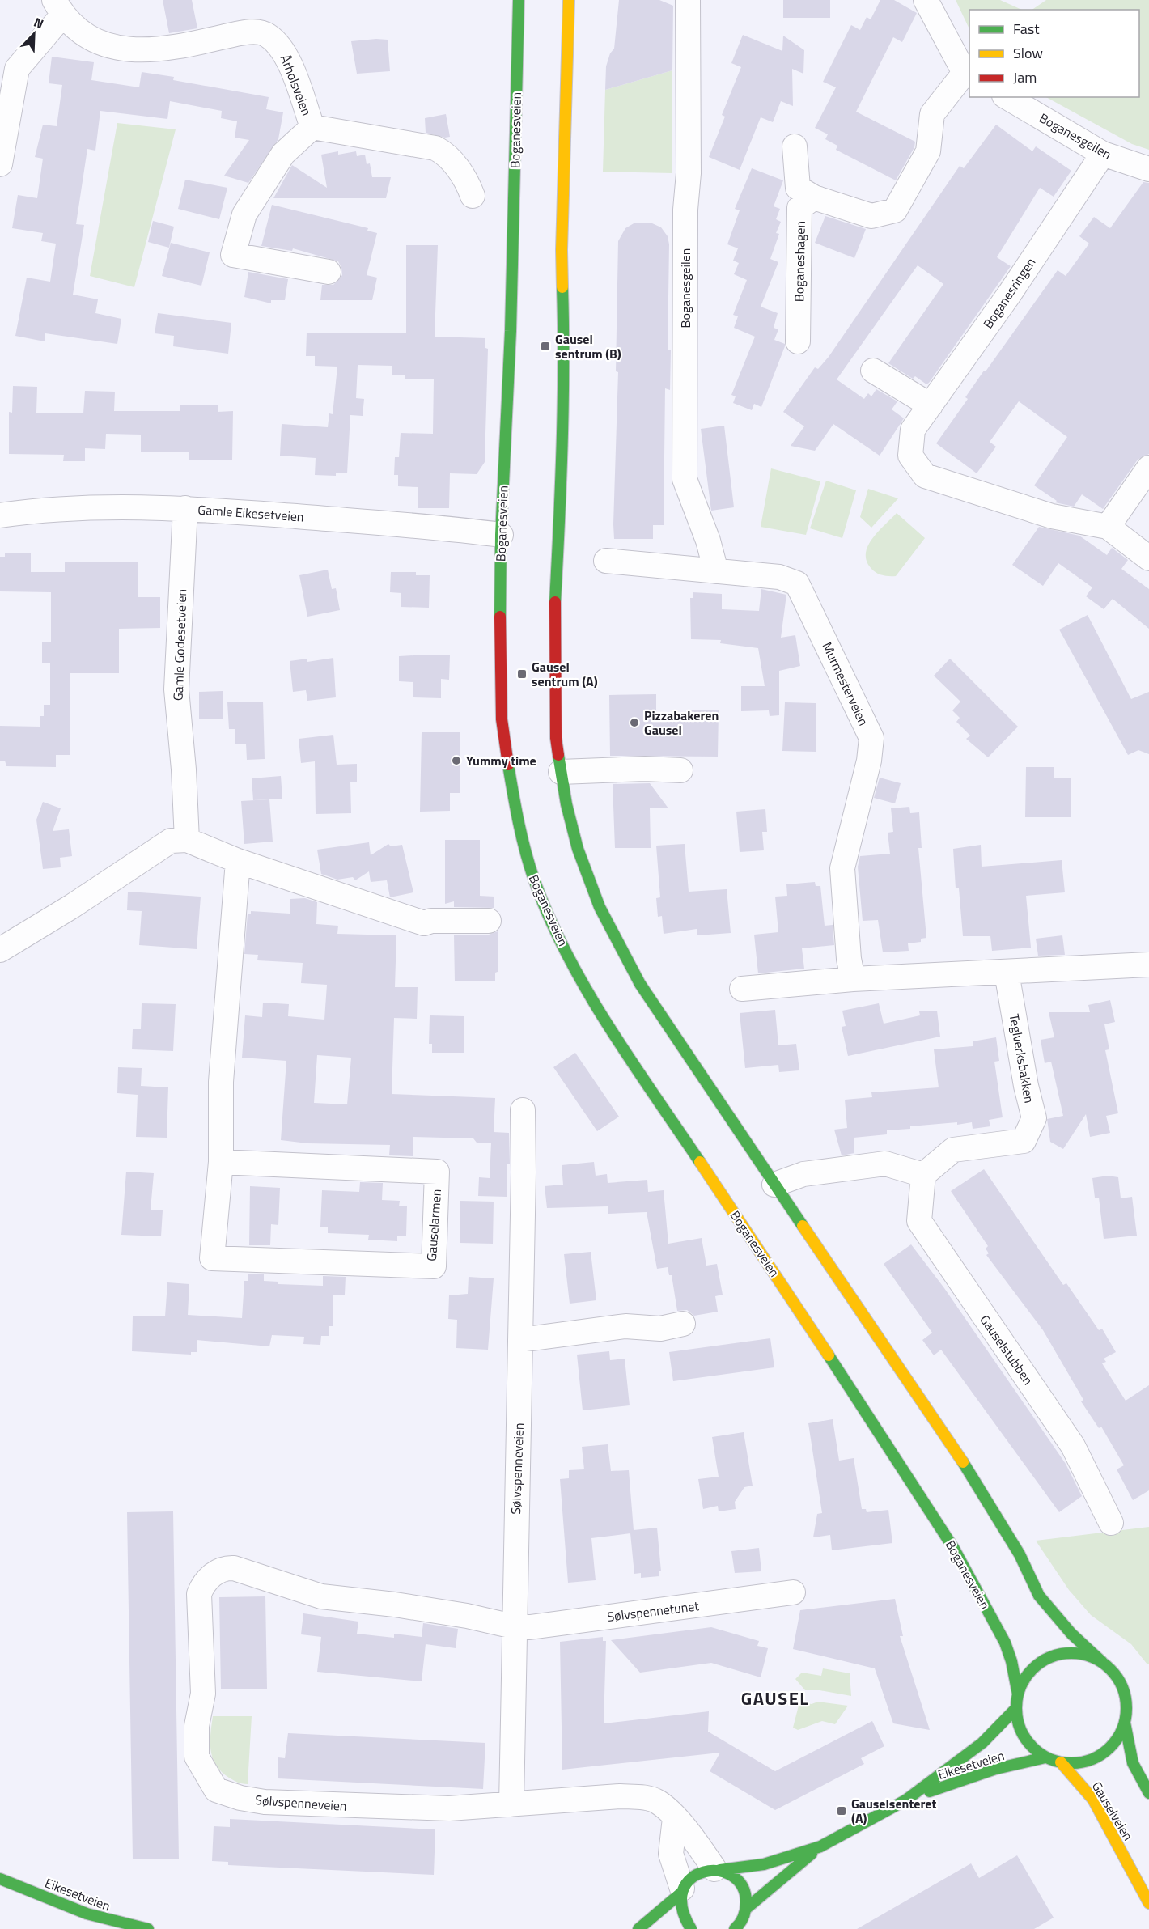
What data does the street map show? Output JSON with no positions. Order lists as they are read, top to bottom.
{
  "streets": {
    "main road": ["Boganesveien", "Eikesetveien", "Gauselveien"],
    "street": [
      "Årholsveien",
      "Boganesgeilen",
      "Boganeshagen",
      "Boganesringen",
      "Gamle Eikesetveien",
      "Gamle Godesetveien",
      "Murmesterveien",
      "Teglverksbakken",
      "Gauselarmen",
      "Gauselstubben",
      "Sølvspenneveien",
      "Sølvspennetunet"
    ]
  },
  "crossings": [
    ["Boganesveien", "Gamle Eikesetveien"],
    ["Boganesveien", "Eikesetveien"],
    ["Boganesveien", "Gauselveien"],
    ["Boganesgeilen", "Boganesringen"],
    ["Boganesgeilen", "Murmesterveien"],
    ["Gamle Eikesetveien", "Gamle Godesetveien"],
    ["Teglverksbakken", "Gauselstubben"],
    ["Sølvspenneveien", "Sølvspennetunet"],
    ["Eikesetveien", "Gauselveien"]
  ],
  "districts": ["GAUSEL"],
  "places": {
    "transit": ["Gausel sentrum (B)", "Gausel sentrum (A)", "Gauselsenteret (A)"],
    "other": ["Pizzabakeren Gausel", "Yummy time"]
  },
  "legend": ["Fast", "Slow", "Jam"],
  "north": "top right"
}
